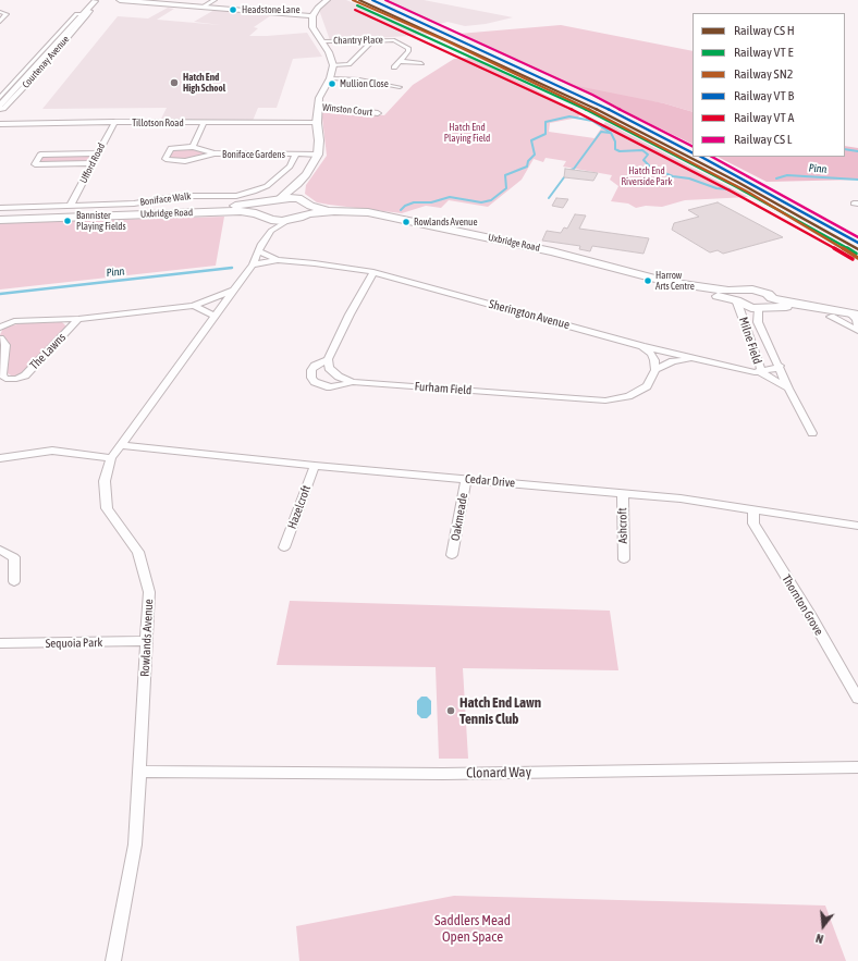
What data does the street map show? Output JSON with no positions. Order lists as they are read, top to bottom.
{
  "streets": {
    "main road": ["Uxbridge Road"],
    "street": [
      "Chantry Place",
      "Courtenay Avenue",
      "Winston Court",
      "Tillotson Road",
      "Boniface Gardens",
      "Ufford Road",
      "Boniface Walk",
      "Sherington Avenue",
      "Milne Field",
      "The Lawns",
      "Furham Field",
      "Cedar Drive",
      "Hazelcroft",
      "Oakmeade",
      "Ashcroft",
      "Thornton Grove",
      "Rowlands Avenue",
      "Sequoia Park",
      "Clonard Way"
    ]
  },
  "crossings": [
    ["Tillotson Road", "Ufford Road"],
    ["Boniface Gardens", "Boniface Walk"],
    ["Ufford Road", "Boniface Walk"],
    ["Uxbridge Road", "Milne Field"],
    ["Uxbridge Road", "Rowlands Avenue"],
    ["Sherington Avenue", "Milne Field"],
    ["Sherington Avenue", "Rowlands Avenue"],
    ["The Lawns", "Rowlands Avenue"],
    ["Cedar Drive", "Hazelcroft"],
    ["Cedar Drive", "Oakmeade"],
    ["Cedar Drive", "Ashcroft"],
    ["Cedar Drive", "Thornton Grove"],
    ["Cedar Drive", "Rowlands Avenue"],
    ["Rowlands Avenue", "Sequoia Park"],
    ["Rowlands Avenue", "Clonard Way"]
  ],
  "water": ["Pinn"],
  "parks": ["Hatch End Playing Field", "Hatch End Riverside Park", "Saddlers Mead Open Space"],
  "places": [
    "Headstone Lane",
    "Hatch End High School",
    "Mullion Close",
    "Bannister Playing Fields",
    "Rowlands Avenue",
    "Harrow Arts Centre",
    "Hatch End Lawn Tennis Club"
  ],
  "lines": ["rail line SN2"],
  "legend": [
    "Railway CS H",
    "Railway VT E",
    "Railway SN2",
    "Railway VT B",
    "Railway VT A",
    "Railway CS L"
  ],
  "north": "bottom"
}
